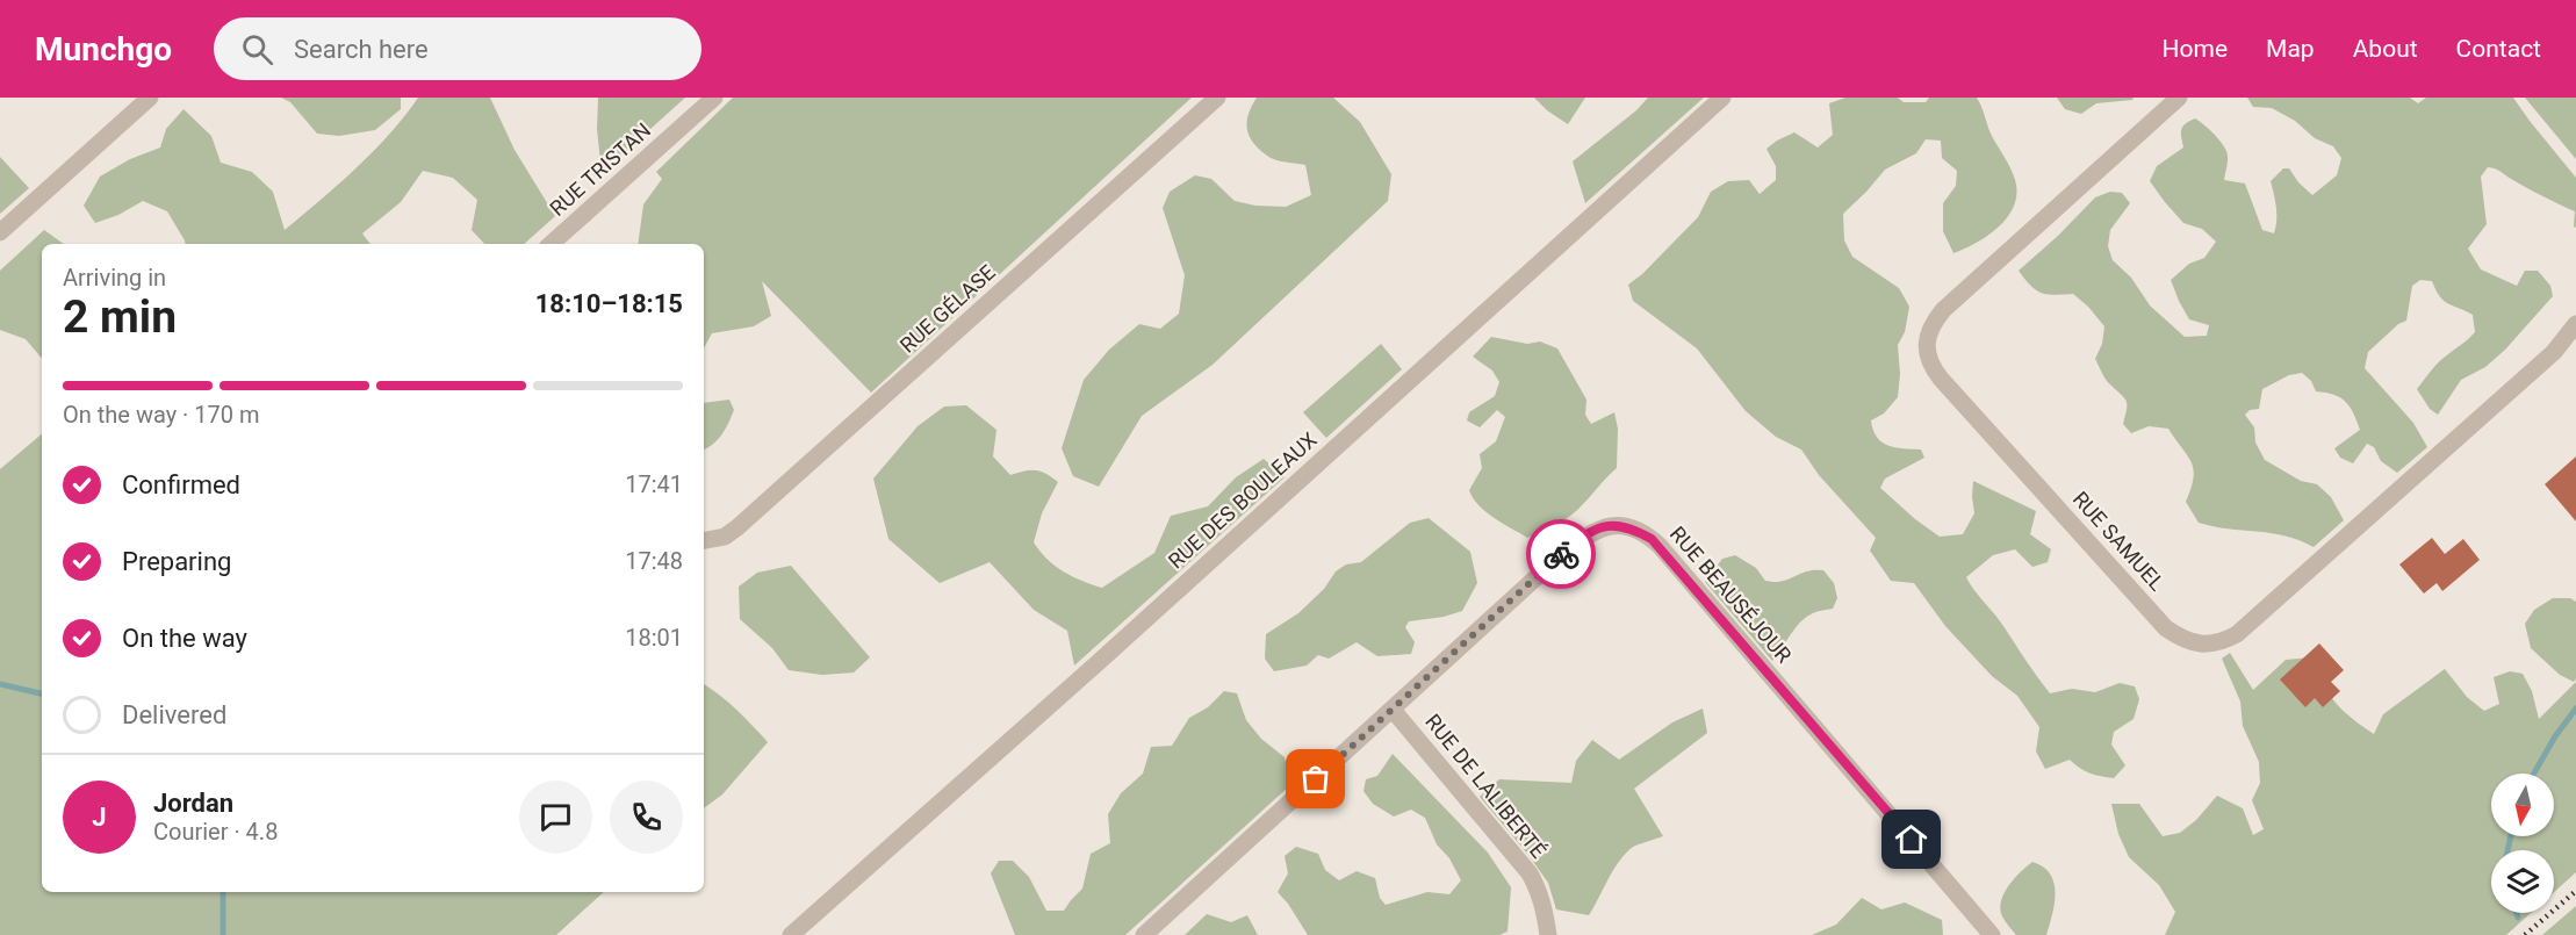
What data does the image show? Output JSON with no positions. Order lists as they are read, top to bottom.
{
  "streets": {
    "street": [
      "RUE TRISTAN",
      "RUE GÉLASE",
      "RUE DES BOULEAUX",
      "RUE SAMUEL",
      "RUE BEAUSÉJOUR",
      "RUE DE LALIBERTÉ"
    ]
  },
  "crossings": [
    ["RUE BEAUSÉJOUR", "RUE DE LALIBERTÉ"]
  ],
  "north": "bottom",
  "page": {
    "header": "Munchgo",
    "search": "Search here",
    "nav": [
      "Home",
      "Map",
      "About",
      "Contact"
    ],
    "heading": ["2 min", "Arriving in", "18:10–18:15"],
    "panel": ["Jordan", "Courier · 4.8"],
    "bar": "On the way · 170 m",
    "list": [
      ["Confirmed", "17:41"],
      ["Preparing", "17:48"],
      ["On the way", "18:01"],
      "Delivered"
    ],
    "round": "J"
  }
}
